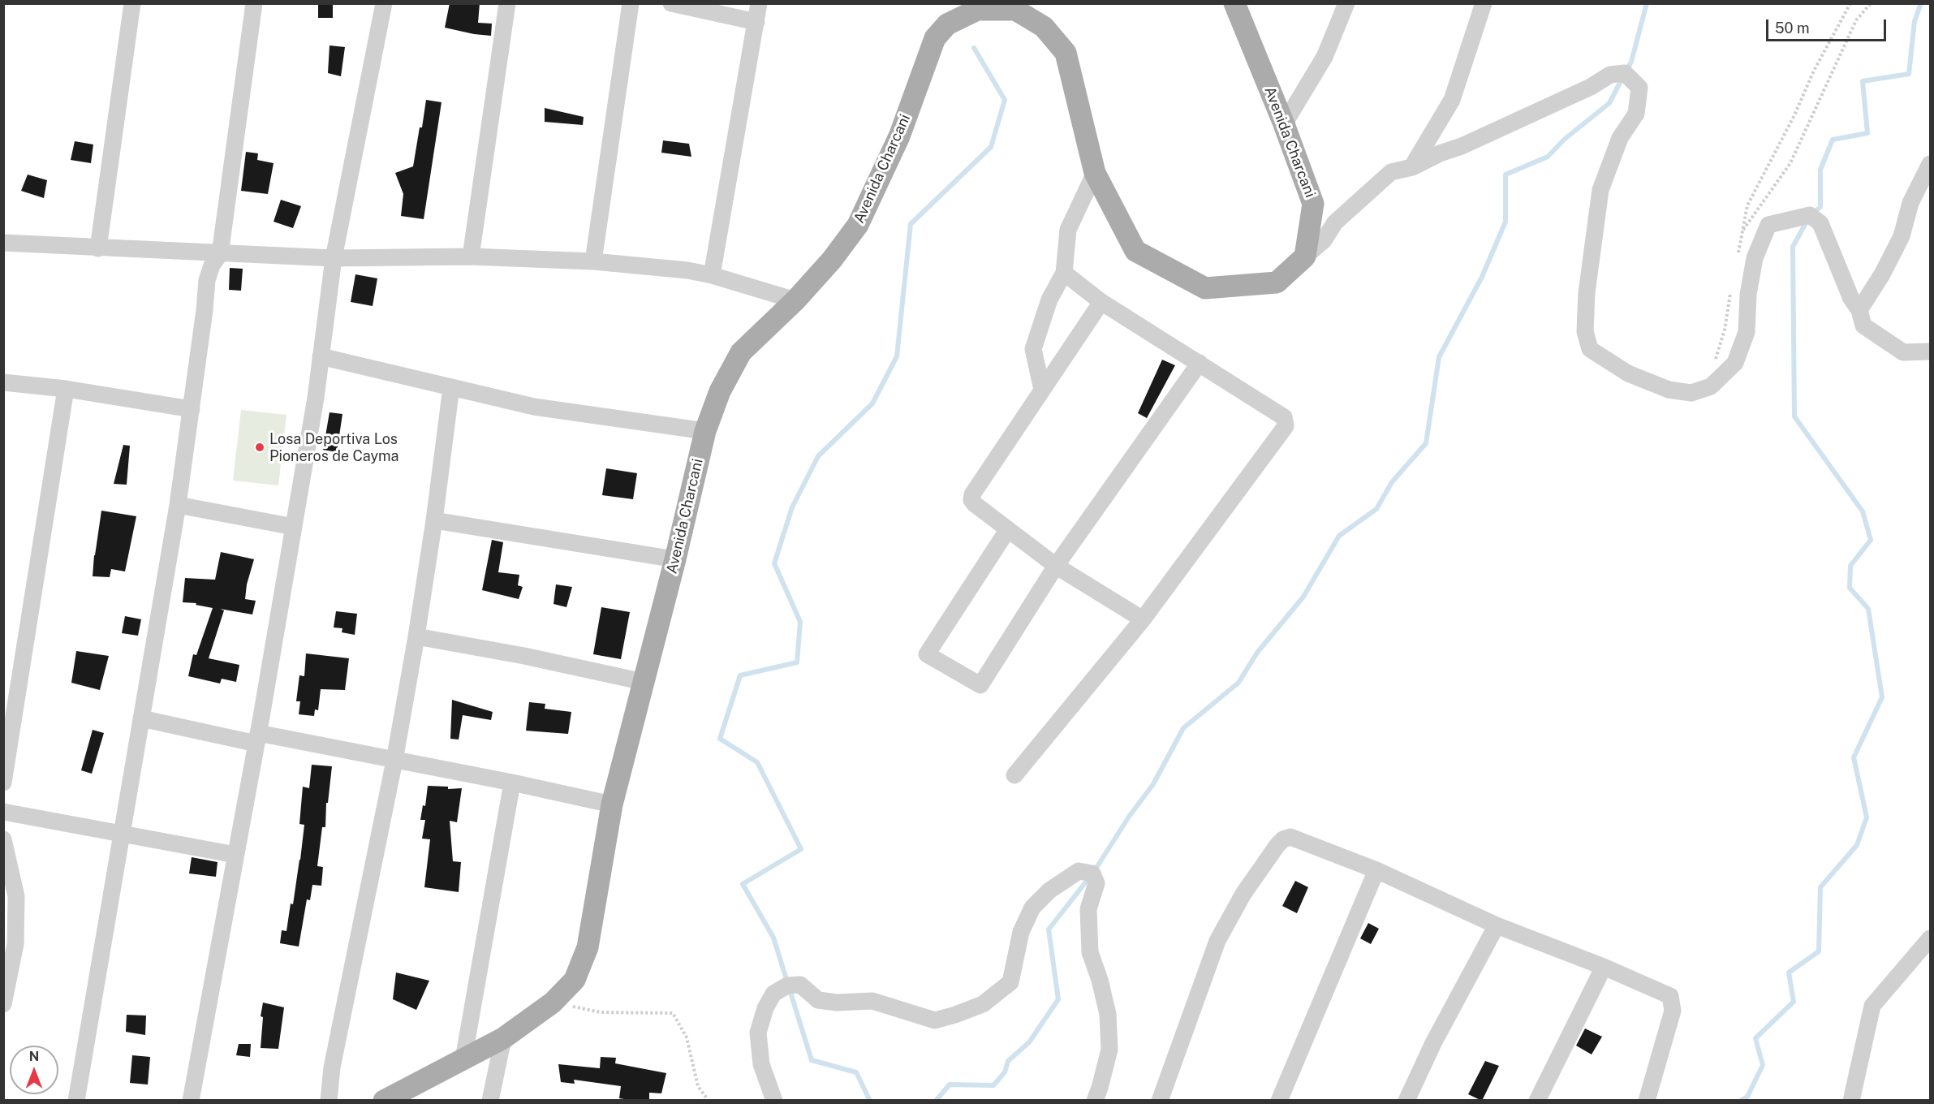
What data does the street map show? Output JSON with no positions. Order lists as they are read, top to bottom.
{
  "streets": {
    "main road": ["Avenida Charcani"]
  },
  "places": ["Losa Deportiva Los Pioneros de Cayma"],
  "scale_bar": "50 m",
  "north": "top"
}
